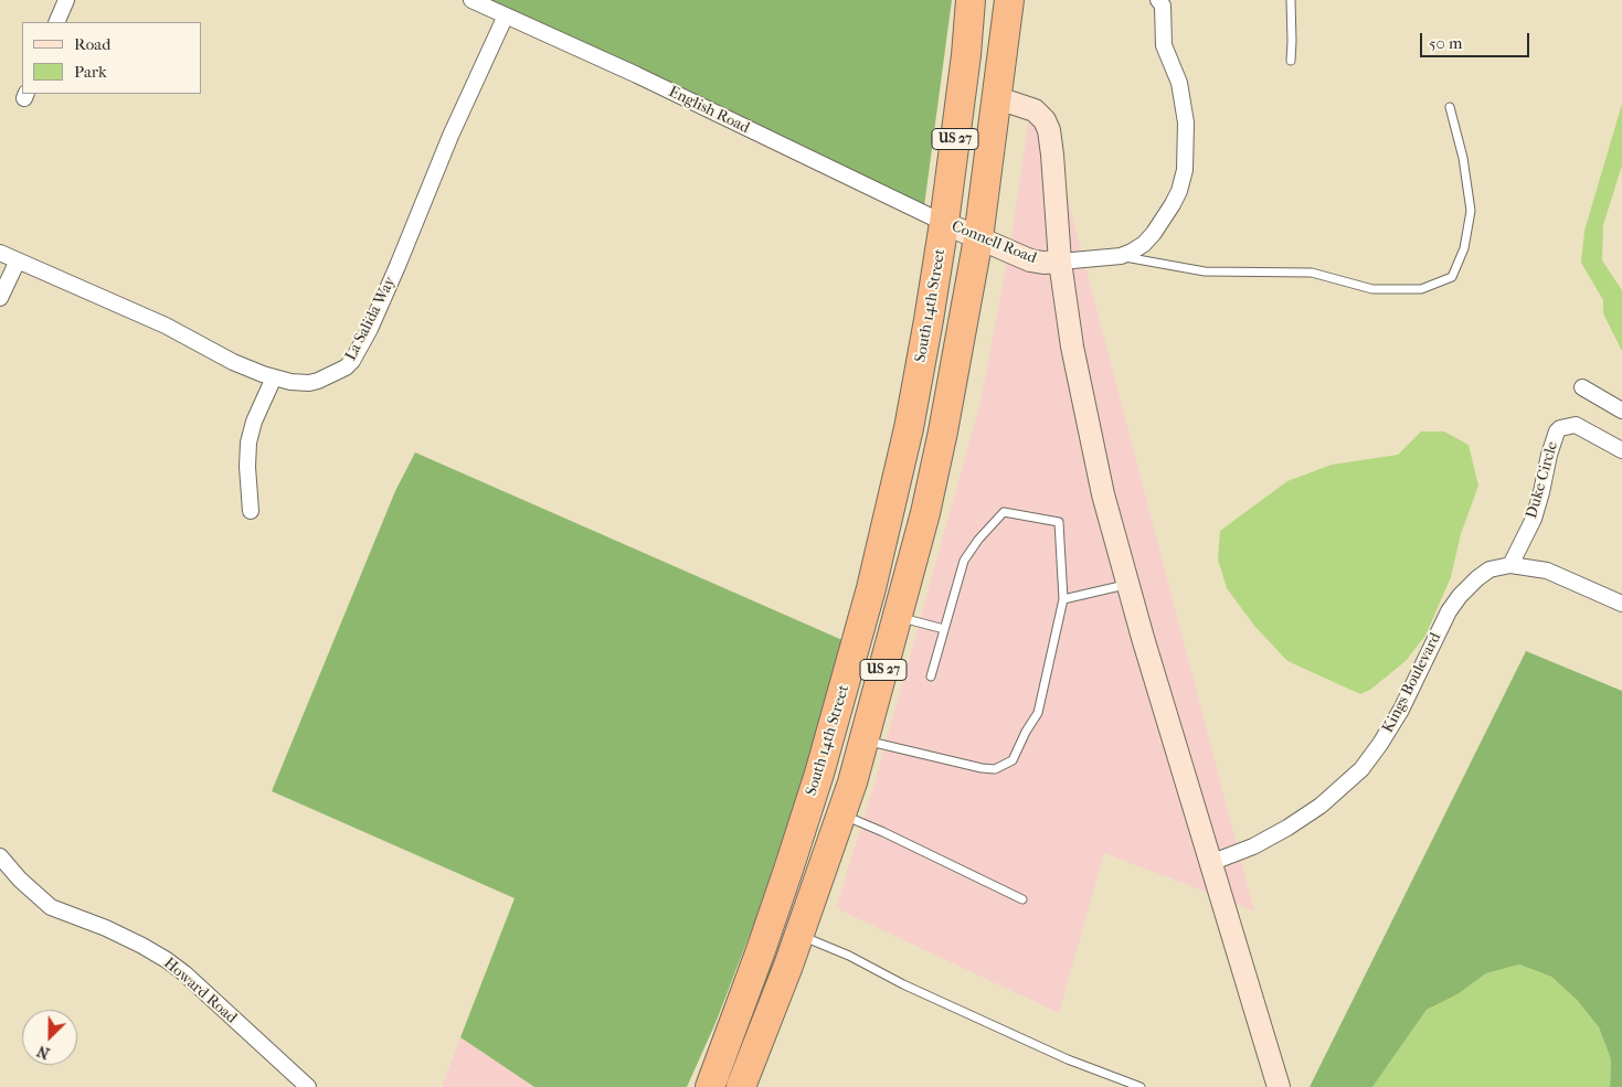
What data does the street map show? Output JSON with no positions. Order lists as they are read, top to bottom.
{
  "streets": {
    "highway": ["US 27", "South 14th Street"],
    "street": [
      "English Road",
      "Connell Road",
      "La Salida Way",
      "Duke Circle",
      "Kings Boulevard",
      "Howard Road"
    ]
  },
  "crossings": [
    ["English Road", "US 27"],
    ["English Road", "Connell Road"],
    ["English Road", "South 14th Street"],
    ["English Road", "La Salida Way"],
    ["US 27", "Connell Road"],
    ["US 27", "South 14th Street"],
    ["Connell Road", "South 14th Street"],
    ["Duke Circle", "Kings Boulevard"]
  ],
  "legend": ["Road", "Park"],
  "scale_bar": "50 m",
  "north": "bottom left"
}
